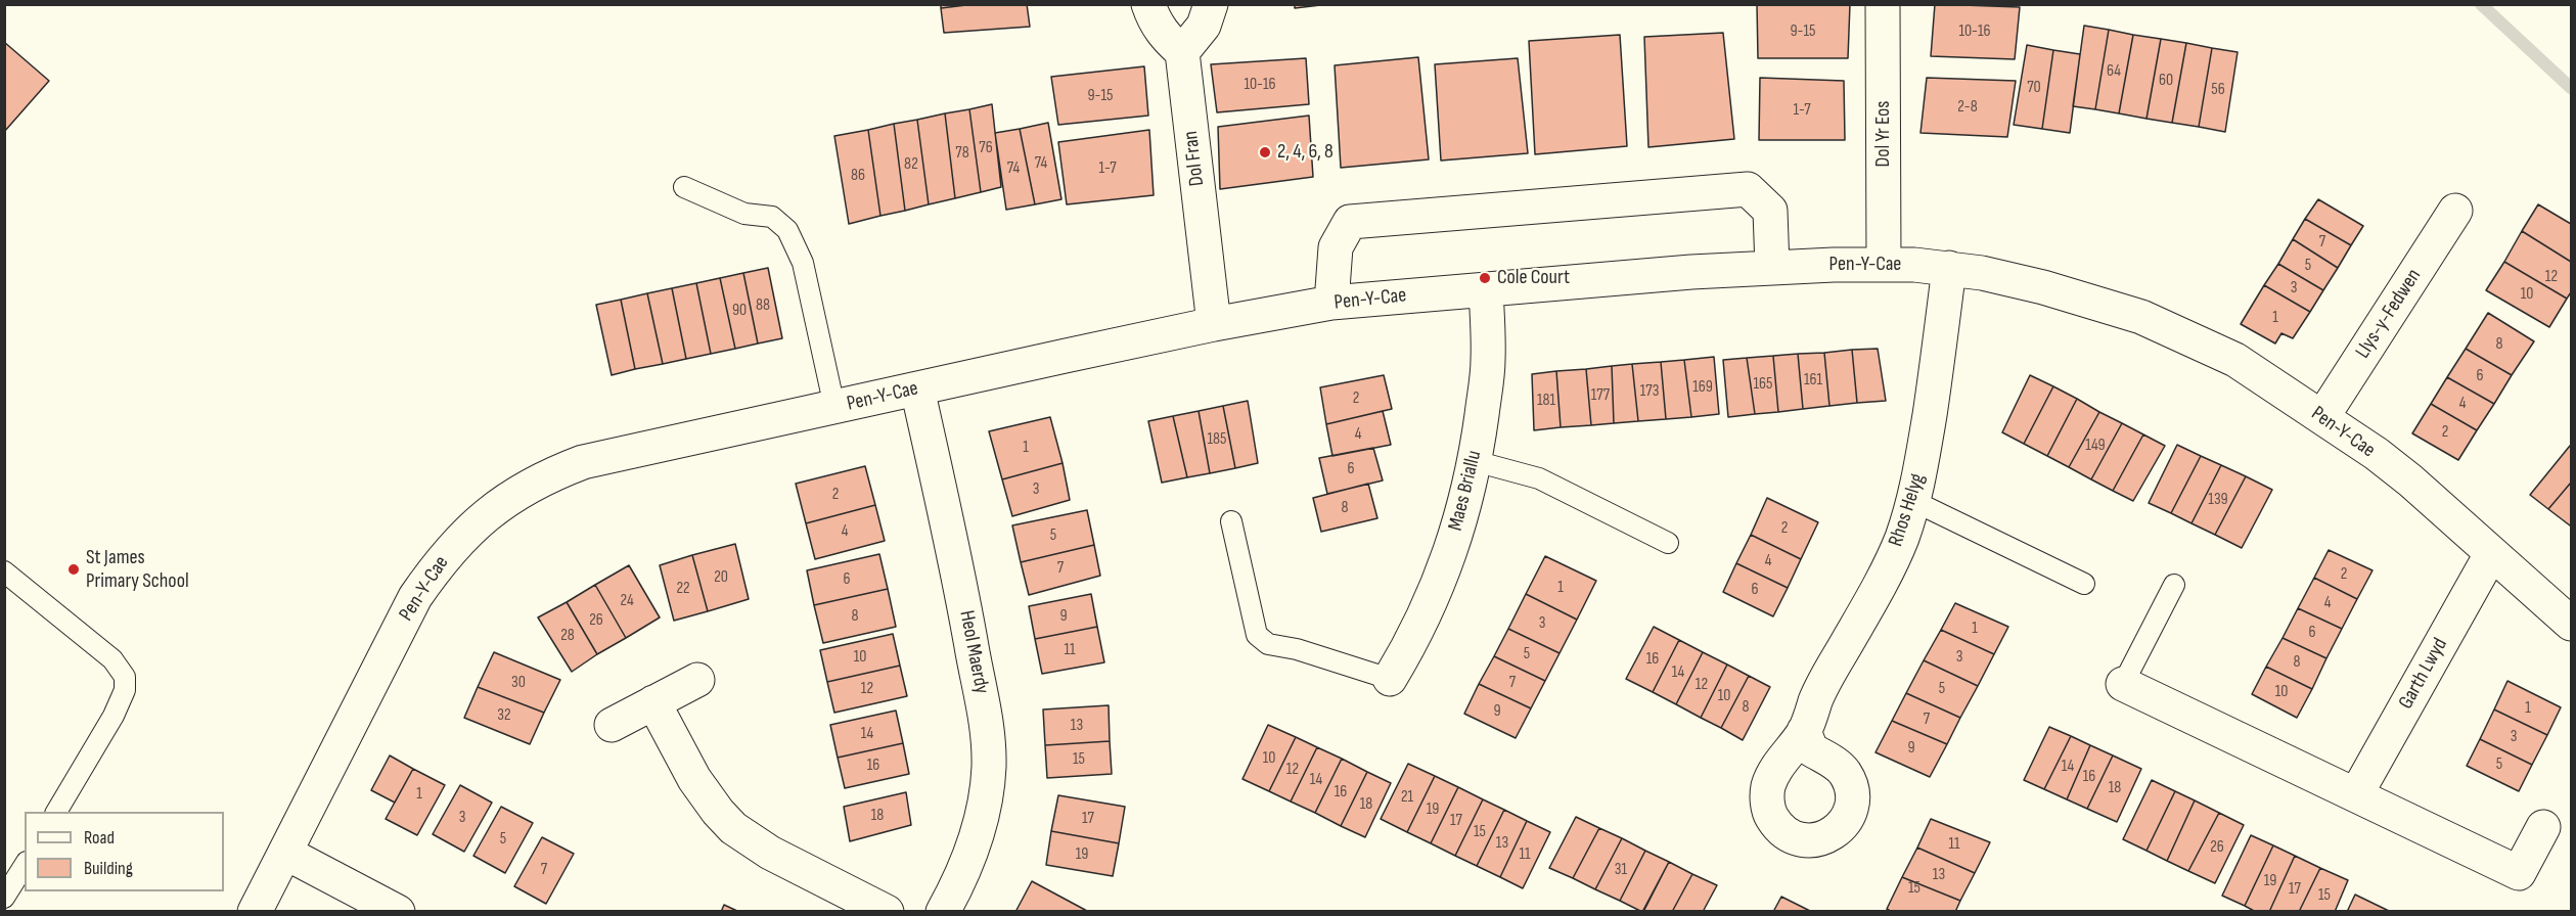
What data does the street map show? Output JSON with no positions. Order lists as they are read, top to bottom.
{
  "streets": {
    "street": [
      "Dol Yr Eos",
      "Dol Fran",
      "Pen-Y-Cae",
      "Llys-y-Fedwen",
      "Maes Briallu",
      "Rhos Helyg",
      "Heol Maerdy",
      "Garth Lwyd"
    ]
  },
  "crossings": [
    ["Dol Yr Eos", "Pen-Y-Cae"],
    ["Dol Fran", "Pen-Y-Cae"],
    ["Pen-Y-Cae", "Llys-y-Fedwen"],
    ["Pen-Y-Cae", "Maes Briallu"],
    ["Pen-Y-Cae", "Rhos Helyg"],
    ["Pen-Y-Cae", "Heol Maerdy"],
    ["Pen-Y-Cae", "Garth Lwyd"]
  ],
  "places": ["2, 4, 6, 8", "Cole Court", "St James Primary School"],
  "house_numbers": [
    "9-15",
    "10-16",
    "64",
    "60",
    "10-16",
    "70",
    "56",
    "9-15",
    "2-8",
    "1-7",
    "76",
    "78",
    "74",
    "82",
    "74",
    "1-7",
    "86",
    "7",
    "5",
    "12",
    "3",
    "10",
    "88",
    "90",
    "1",
    "8",
    "6",
    "161",
    "165",
    "169",
    "173",
    "177",
    "2",
    "181",
    "4",
    "2",
    "4",
    "185",
    "149",
    "1",
    "6",
    "3",
    "2",
    "139",
    "8",
    "2",
    "4",
    "5",
    "4",
    "7",
    "2",
    "20",
    "6",
    "1",
    "22",
    "6",
    "24",
    "4",
    "8",
    "9",
    "26",
    "3",
    "1",
    "6",
    "28",
    "11",
    "5",
    "10",
    "3",
    "16",
    "8",
    "14",
    "30",
    "7",
    "12",
    "12",
    "5",
    "10",
    "10",
    "8",
    "1",
    "9",
    "32",
    "7",
    "13",
    "14",
    "3",
    "9",
    "10",
    "15",
    "5",
    "16",
    "14",
    "12",
    "16",
    "14",
    "18",
    "16",
    "1",
    "21",
    "18",
    "19",
    "18",
    "3",
    "17",
    "17",
    "15",
    "5",
    "13",
    "11",
    "26",
    "19",
    "11",
    "7",
    "31",
    "13",
    "19",
    "15",
    "17",
    "15"
  ],
  "legend": ["Road", "Building"]
}
